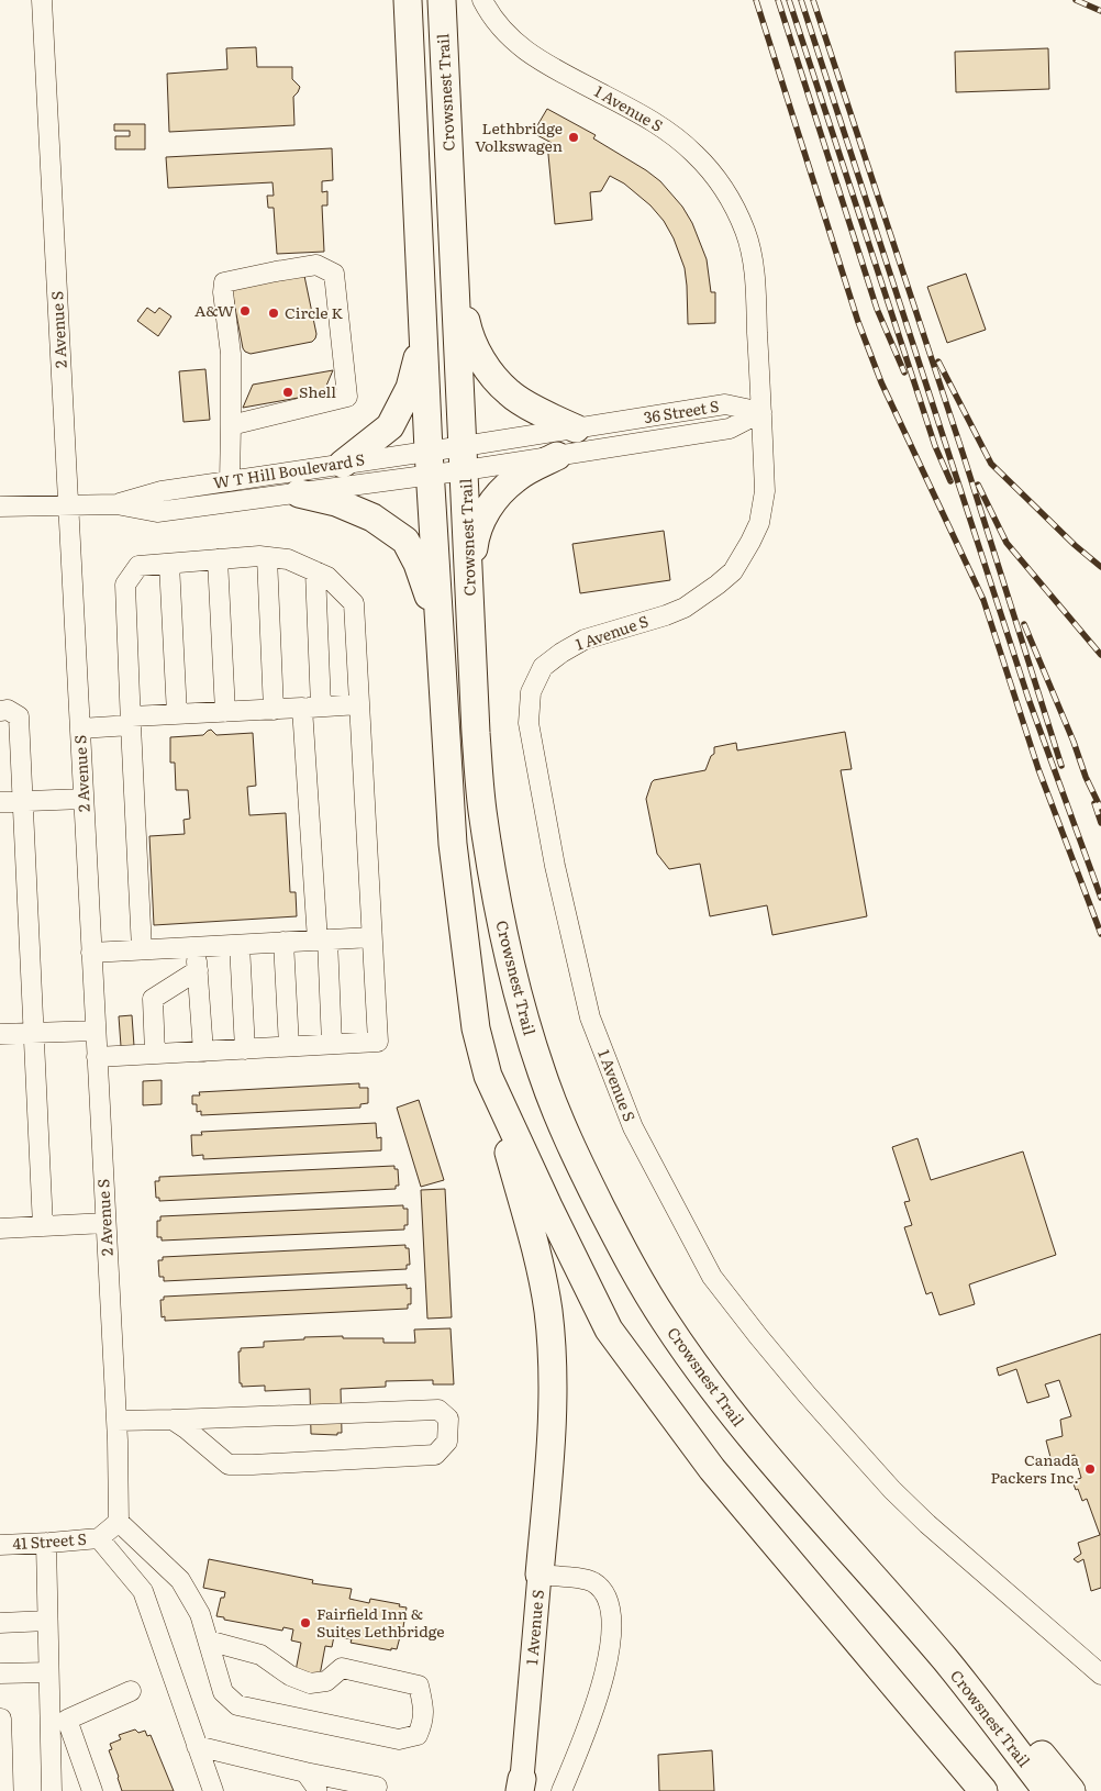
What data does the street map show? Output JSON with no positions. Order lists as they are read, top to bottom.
{
  "streets": {
    "highway": ["Crowsnest Trail"],
    "main road": ["1 Avenue S"],
    "street": [
      "2 Avenue S",
      "36 Street S",
      "W T Hill Boulevard S",
      "41 Street S"
    ]
  },
  "crossings": [
    ["Crowsnest Trail", "36 Street S"],
    ["1 Avenue S", "36 Street S"],
    ["2 Avenue S", "W T Hill Boulevard S"]
  ],
  "places": [
    "Lethbridge Volkswagen",
    "A&W",
    "Circle K",
    "Shell",
    "Canada Packers Inc.",
    "Fairfield Inn & Suites Lethbridge"
  ]
}
